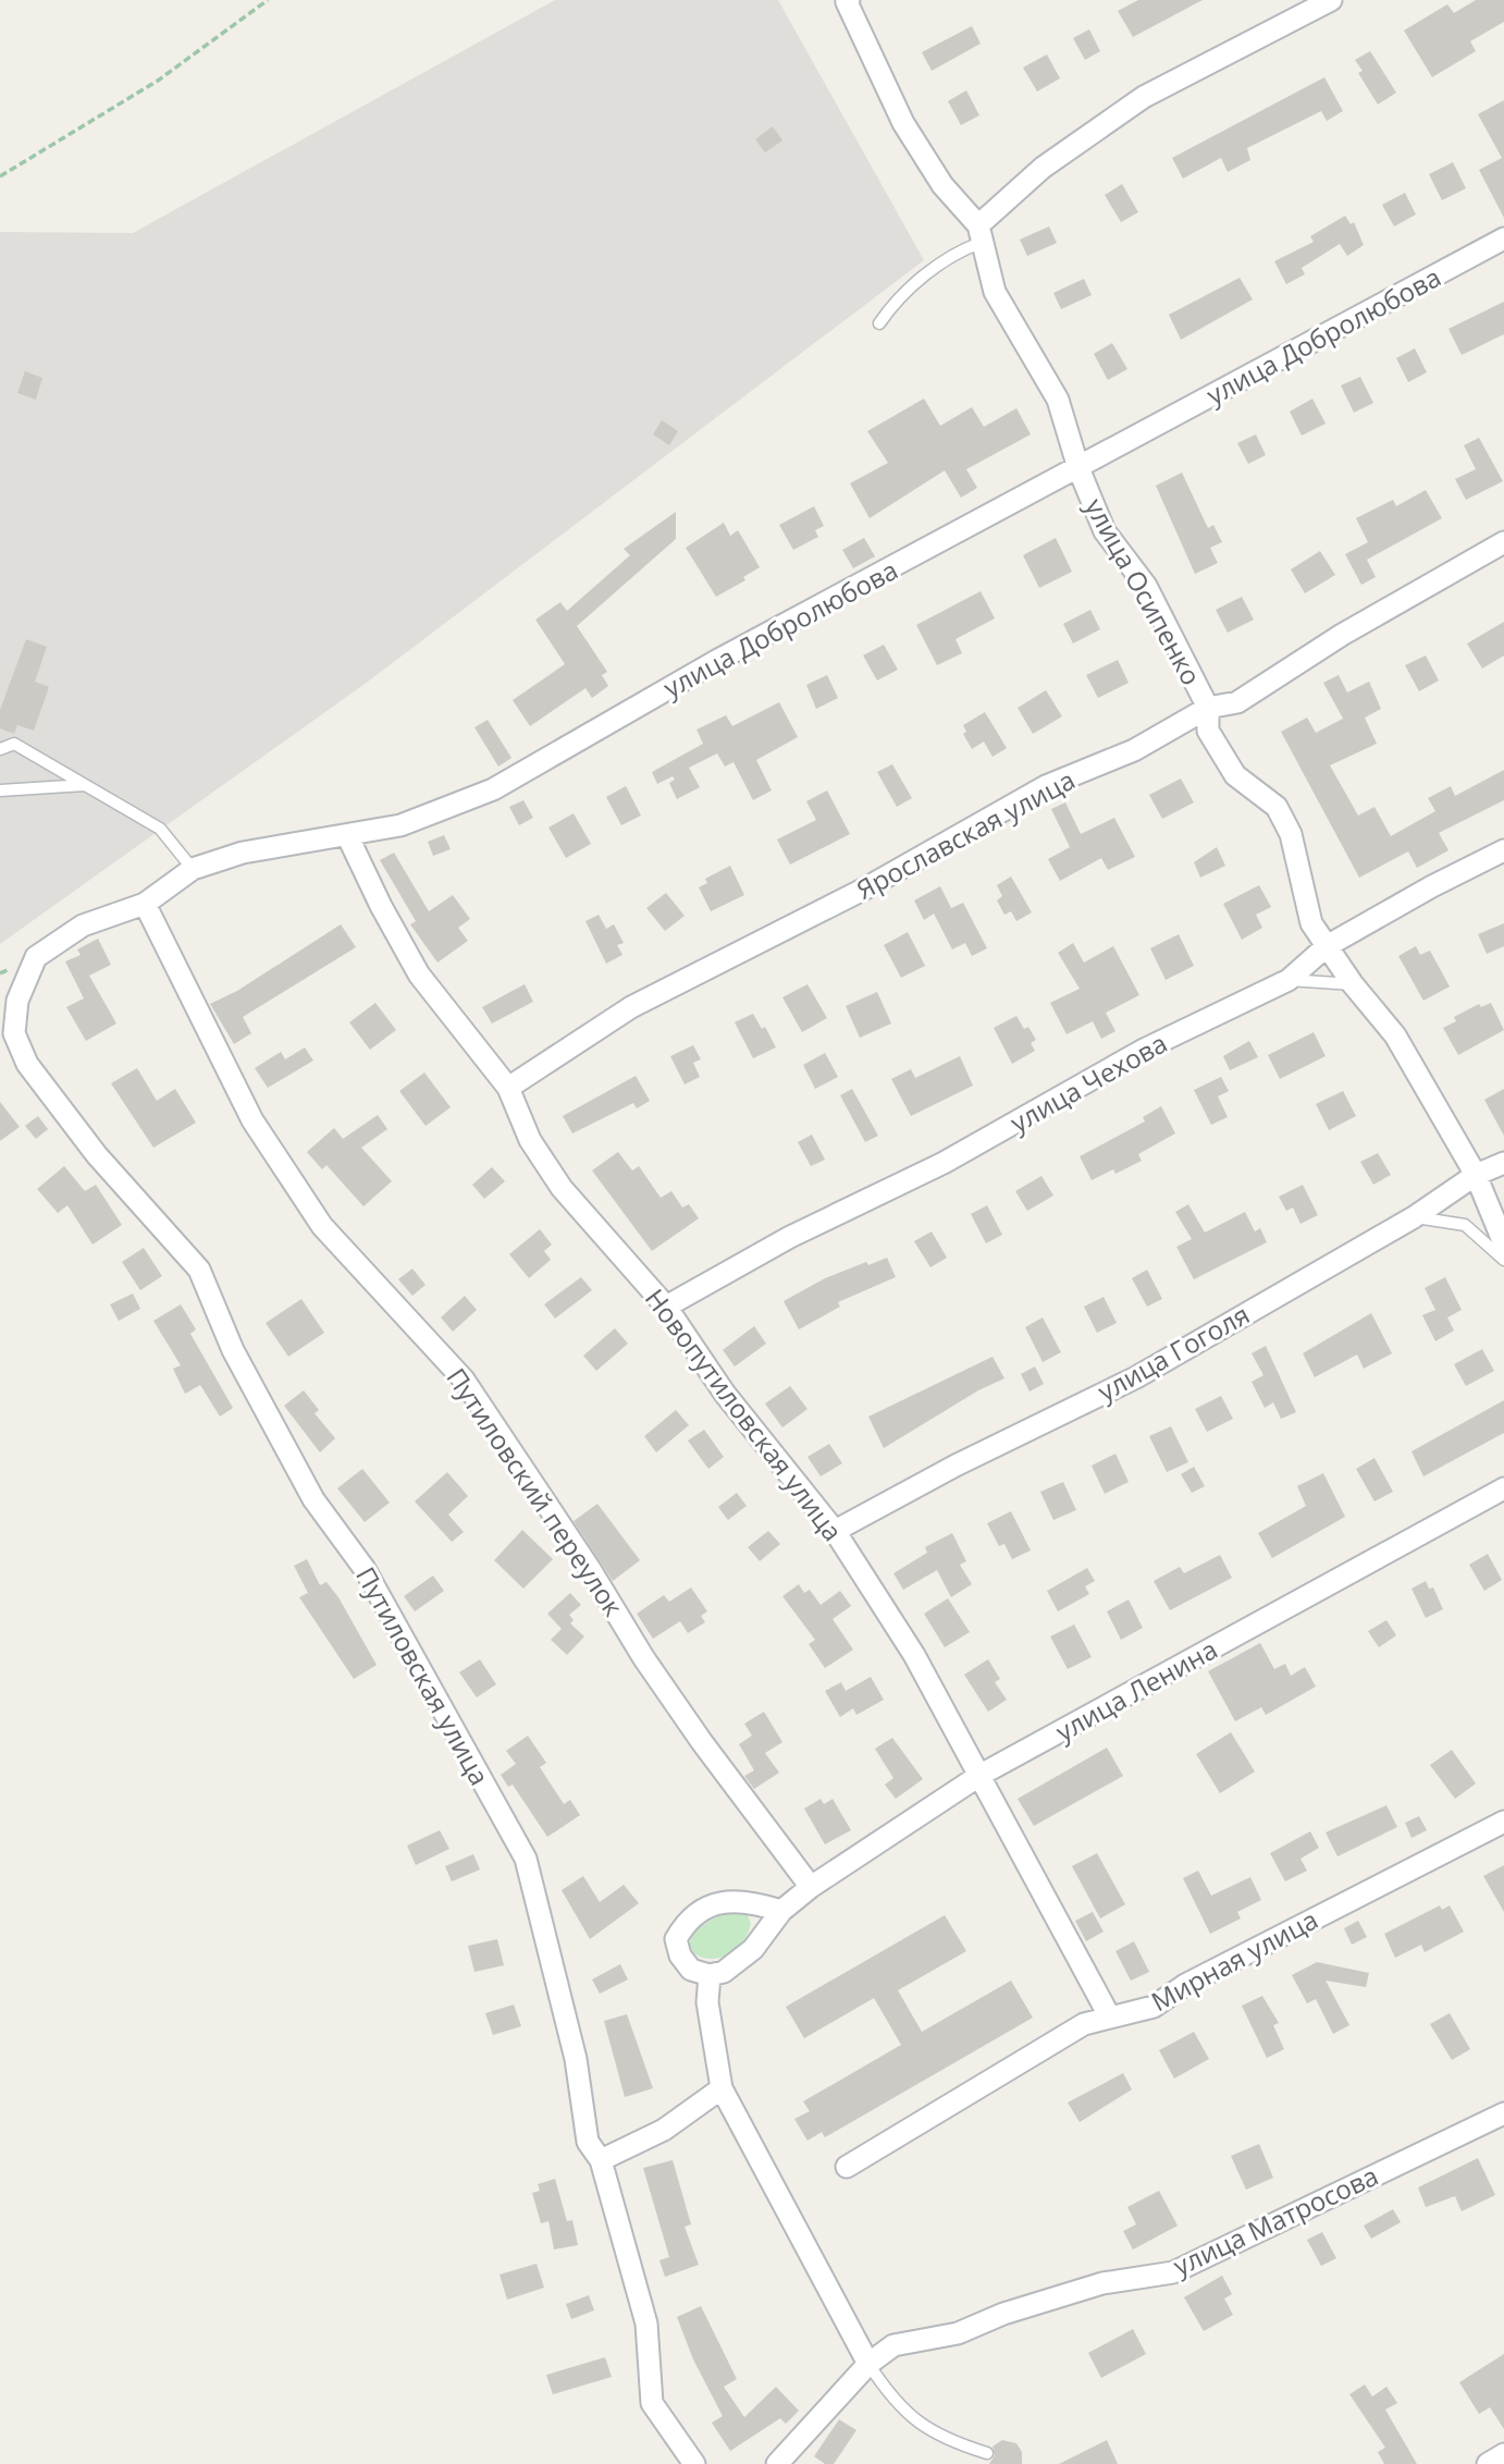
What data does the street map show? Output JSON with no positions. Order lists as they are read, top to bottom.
{
  "streets": {
    "street": [
      "улица Добролюбова",
      "улица Осипенко",
      "Ярославская улица",
      "улица Чехова",
      "улица Гоголя",
      "Новопутиловская улица",
      "Путиловский переулок",
      "Путиловская улица",
      "улица Ленина",
      "Мирная улица",
      "улица Матросова"
    ]
  },
  "crossings": [
    ["улица Добролюбова", "улица Осипенко"],
    ["улица Добролюбова", "Новопутиловская улица"],
    ["улица Добролюбова", "Путиловский переулок"],
    ["улица Добролюбова", "Путиловская улица"],
    ["улица Осипенко", "Ярославская улица"],
    ["улица Осипенко", "улица Чехова"],
    ["улица Осипенко", "улица Гоголя"],
    ["Ярославская улица", "Новопутиловская улица"],
    ["улица Чехова", "Новопутиловская улица"],
    ["улица Гоголя", "Новопутиловская улица"],
    ["Новопутиловская улица", "улица Ленина"],
    ["Новопутиловская улица", "Мирная улица"],
    ["Путиловский переулок", "улица Ленина"]
  ]
}
